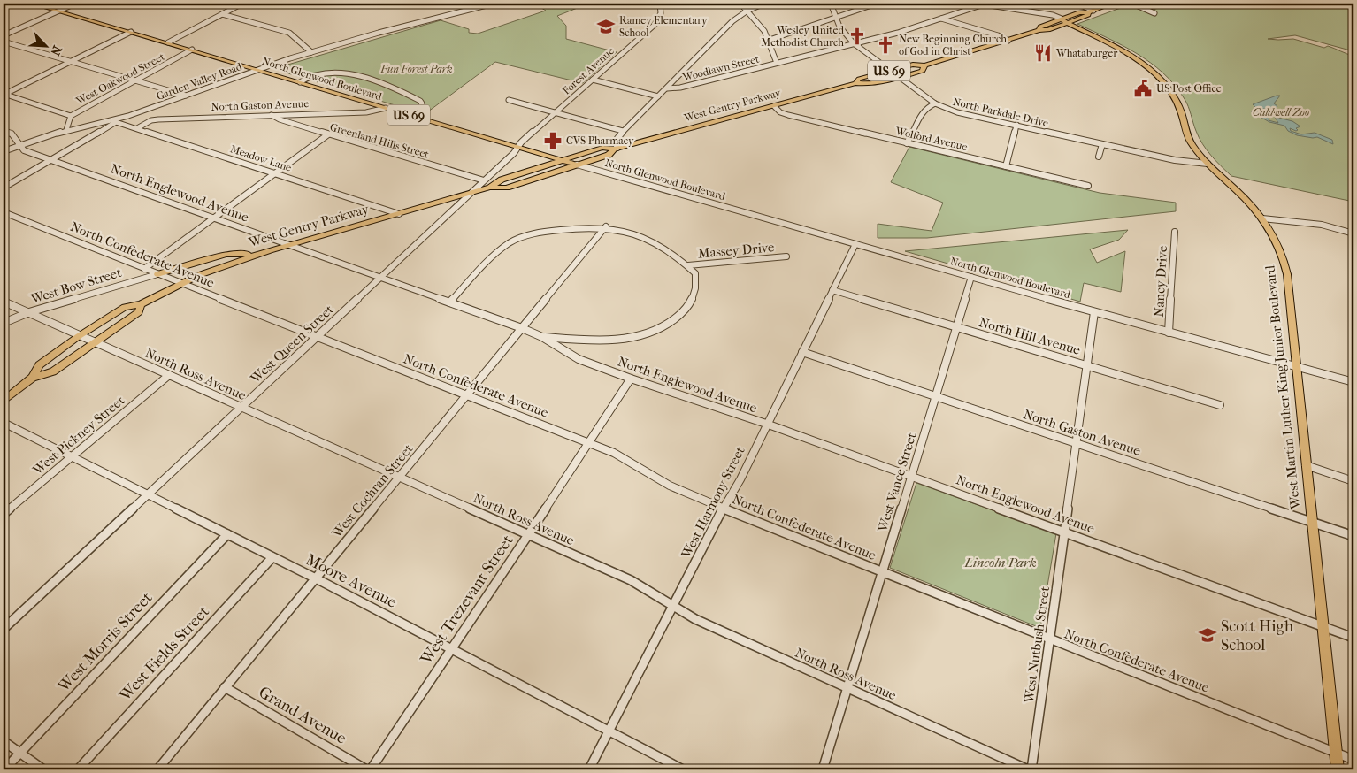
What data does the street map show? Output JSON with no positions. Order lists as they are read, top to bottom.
{
  "streets": {
    "main road": [
      "US 69",
      "North Glenwood Boulevard",
      "West Gentry Parkway",
      "West Martin Luther King Junior Boulevard"
    ],
    "street": [
      "Woodlawn Street",
      "Forest Avenue",
      "West Oakwood Street",
      "Garden Valley Road",
      "North Gaston Avenue",
      "North Parkdale Drive",
      "Wolford Avenue",
      "Greenland Hills Street",
      "Meadow Lane",
      "North Englewood Avenue",
      "Massey Drive",
      "North Confederate Avenue",
      "Nancy Drive",
      "West Bow Street",
      "North Hill Avenue",
      "West Queen Street",
      "North Ross Avenue",
      "West Pickney Street",
      "West Vance Street",
      "West Cochran Street",
      "West Harmony Street",
      "Moore Avenue",
      "West Trezevant Street",
      "West Morris Street",
      "West Nutbush Street",
      "West Fields Street",
      "Grand Avenue"
    ]
  },
  "crossings": [
    ["Woodlawn Street", "West Gentry Parkway"],
    ["Woodlawn Street", "North Parkdale Drive"],
    ["Woodlawn Street", "West Martin Luther King Junior Boulevard"],
    ["Forest Avenue", "North Glenwood Boulevard"],
    ["Forest Avenue", "West Queen Street"],
    ["West Oakwood Street", "North Glenwood Boulevard"],
    ["West Oakwood Street", "Garden Valley Road"],
    ["West Oakwood Street", "Meadow Lane"],
    ["West Oakwood Street", "North Englewood Avenue"],
    ["North Glenwood Boulevard", "Garden Valley Road"],
    ["North Glenwood Boulevard", "North Gaston Avenue"],
    ["North Glenwood Boulevard", "West Gentry Parkway"],
    ["North Glenwood Boulevard", "Nancy Drive"],
    ["North Glenwood Boulevard", "West Queen Street"],
    ["North Glenwood Boulevard", "West Martin Luther King Junior Boulevard"],
    ["North Glenwood Boulevard", "West Vance Street"],
    ["North Glenwood Boulevard", "West Harmony Street"],
    ["North Glenwood Boulevard", "West Nutbush Street"],
    ["Garden Valley Road", "Meadow Lane"],
    ["Garden Valley Road", "North Englewood Avenue"],
    ["North Gaston Avenue", "Greenland Hills Street"],
    ["North Gaston Avenue", "Meadow Lane"],
    ["North Gaston Avenue", "West Martin Luther King Junior Boulevard"],
    ["North Gaston Avenue", "West Vance Street"],
    ["North Gaston Avenue", "West Harmony Street"],
    ["North Gaston Avenue", "West Nutbush Street"],
    ["West Gentry Parkway", "North Parkdale Drive"],
    ["West Gentry Parkway", "Wolford Avenue"],
    ["West Gentry Parkway", "Meadow Lane"],
    ["West Gentry Parkway", "North Englewood Avenue"],
    ["West Gentry Parkway", "North Confederate Avenue"],
    ["West Gentry Parkway", "West Queen Street"],
    ["West Gentry Parkway", "North Ross Avenue"],
    ["West Gentry Parkway", "West Martin Luther King Junior Boulevard"],
    ["North Parkdale Drive", "West Martin Luther King Junior Boulevard"],
    ["Greenland Hills Street", "West Queen Street"],
    ["North Englewood Avenue", "West Queen Street"],
    ["North Englewood Avenue", "West Martin Luther King Junior Boulevard"],
    ["North Englewood Avenue", "West Vance Street"],
    ["North Englewood Avenue", "West Cochran Street"],
    ["North Englewood Avenue", "West Harmony Street"],
    ["North Englewood Avenue", "West Trezevant Street"],
    ["North Englewood Avenue", "West Nutbush Street"],
    ["North Confederate Avenue", "West Bow Street"],
    ["North Confederate Avenue", "West Queen Street"],
    ["North Confederate Avenue", "West Martin Luther King Junior Boulevard"],
    ["North Confederate Avenue", "West Vance Street"],
    ["North Confederate Avenue", "West Cochran Street"],
    ["North Confederate Avenue", "West Harmony Street"],
    ["North Confederate Avenue", "West Trezevant Street"],
    ["North Confederate Avenue", "West Nutbush Street"],
    ["West Bow Street", "North Ross Avenue"],
    ["North Hill Avenue", "West Vance Street"],
    ["North Hill Avenue", "West Harmony Street"],
    ["North Hill Avenue", "West Nutbush Street"],
    ["West Queen Street", "North Ross Avenue"],
    ["West Queen Street", "Moore Avenue"],
    ["North Ross Avenue", "West Pickney Street"],
    ["North Ross Avenue", "West Vance Street"],
    ["North Ross Avenue", "West Cochran Street"],
    ["North Ross Avenue", "West Harmony Street"],
    ["North Ross Avenue", "West Trezevant Street"],
    ["West Pickney Street", "Moore Avenue"],
    ["West Cochran Street", "Moore Avenue"],
    ["West Cochran Street", "Grand Avenue"],
    ["West Harmony Street", "Moore Avenue"],
    ["Moore Avenue", "West Trezevant Street"],
    ["Moore Avenue", "West Morris Street"],
    ["Moore Avenue", "West Fields Street"]
  ],
  "parks": ["Fun Forest Park", "Caldwell Zoo", "Lincoln Park"],
  "places": {
    "school or university": ["Ramey Elementary School", "Scott High School"],
    "church": ["Wesley United Methodist Church", "New Beginning Church of God in Christ"],
    "restaurant": ["Whataburger"],
    "public building": ["US Post Office"],
    "pharmacy": ["CVS Pharmacy"]
  },
  "north": "bottom right"
}
